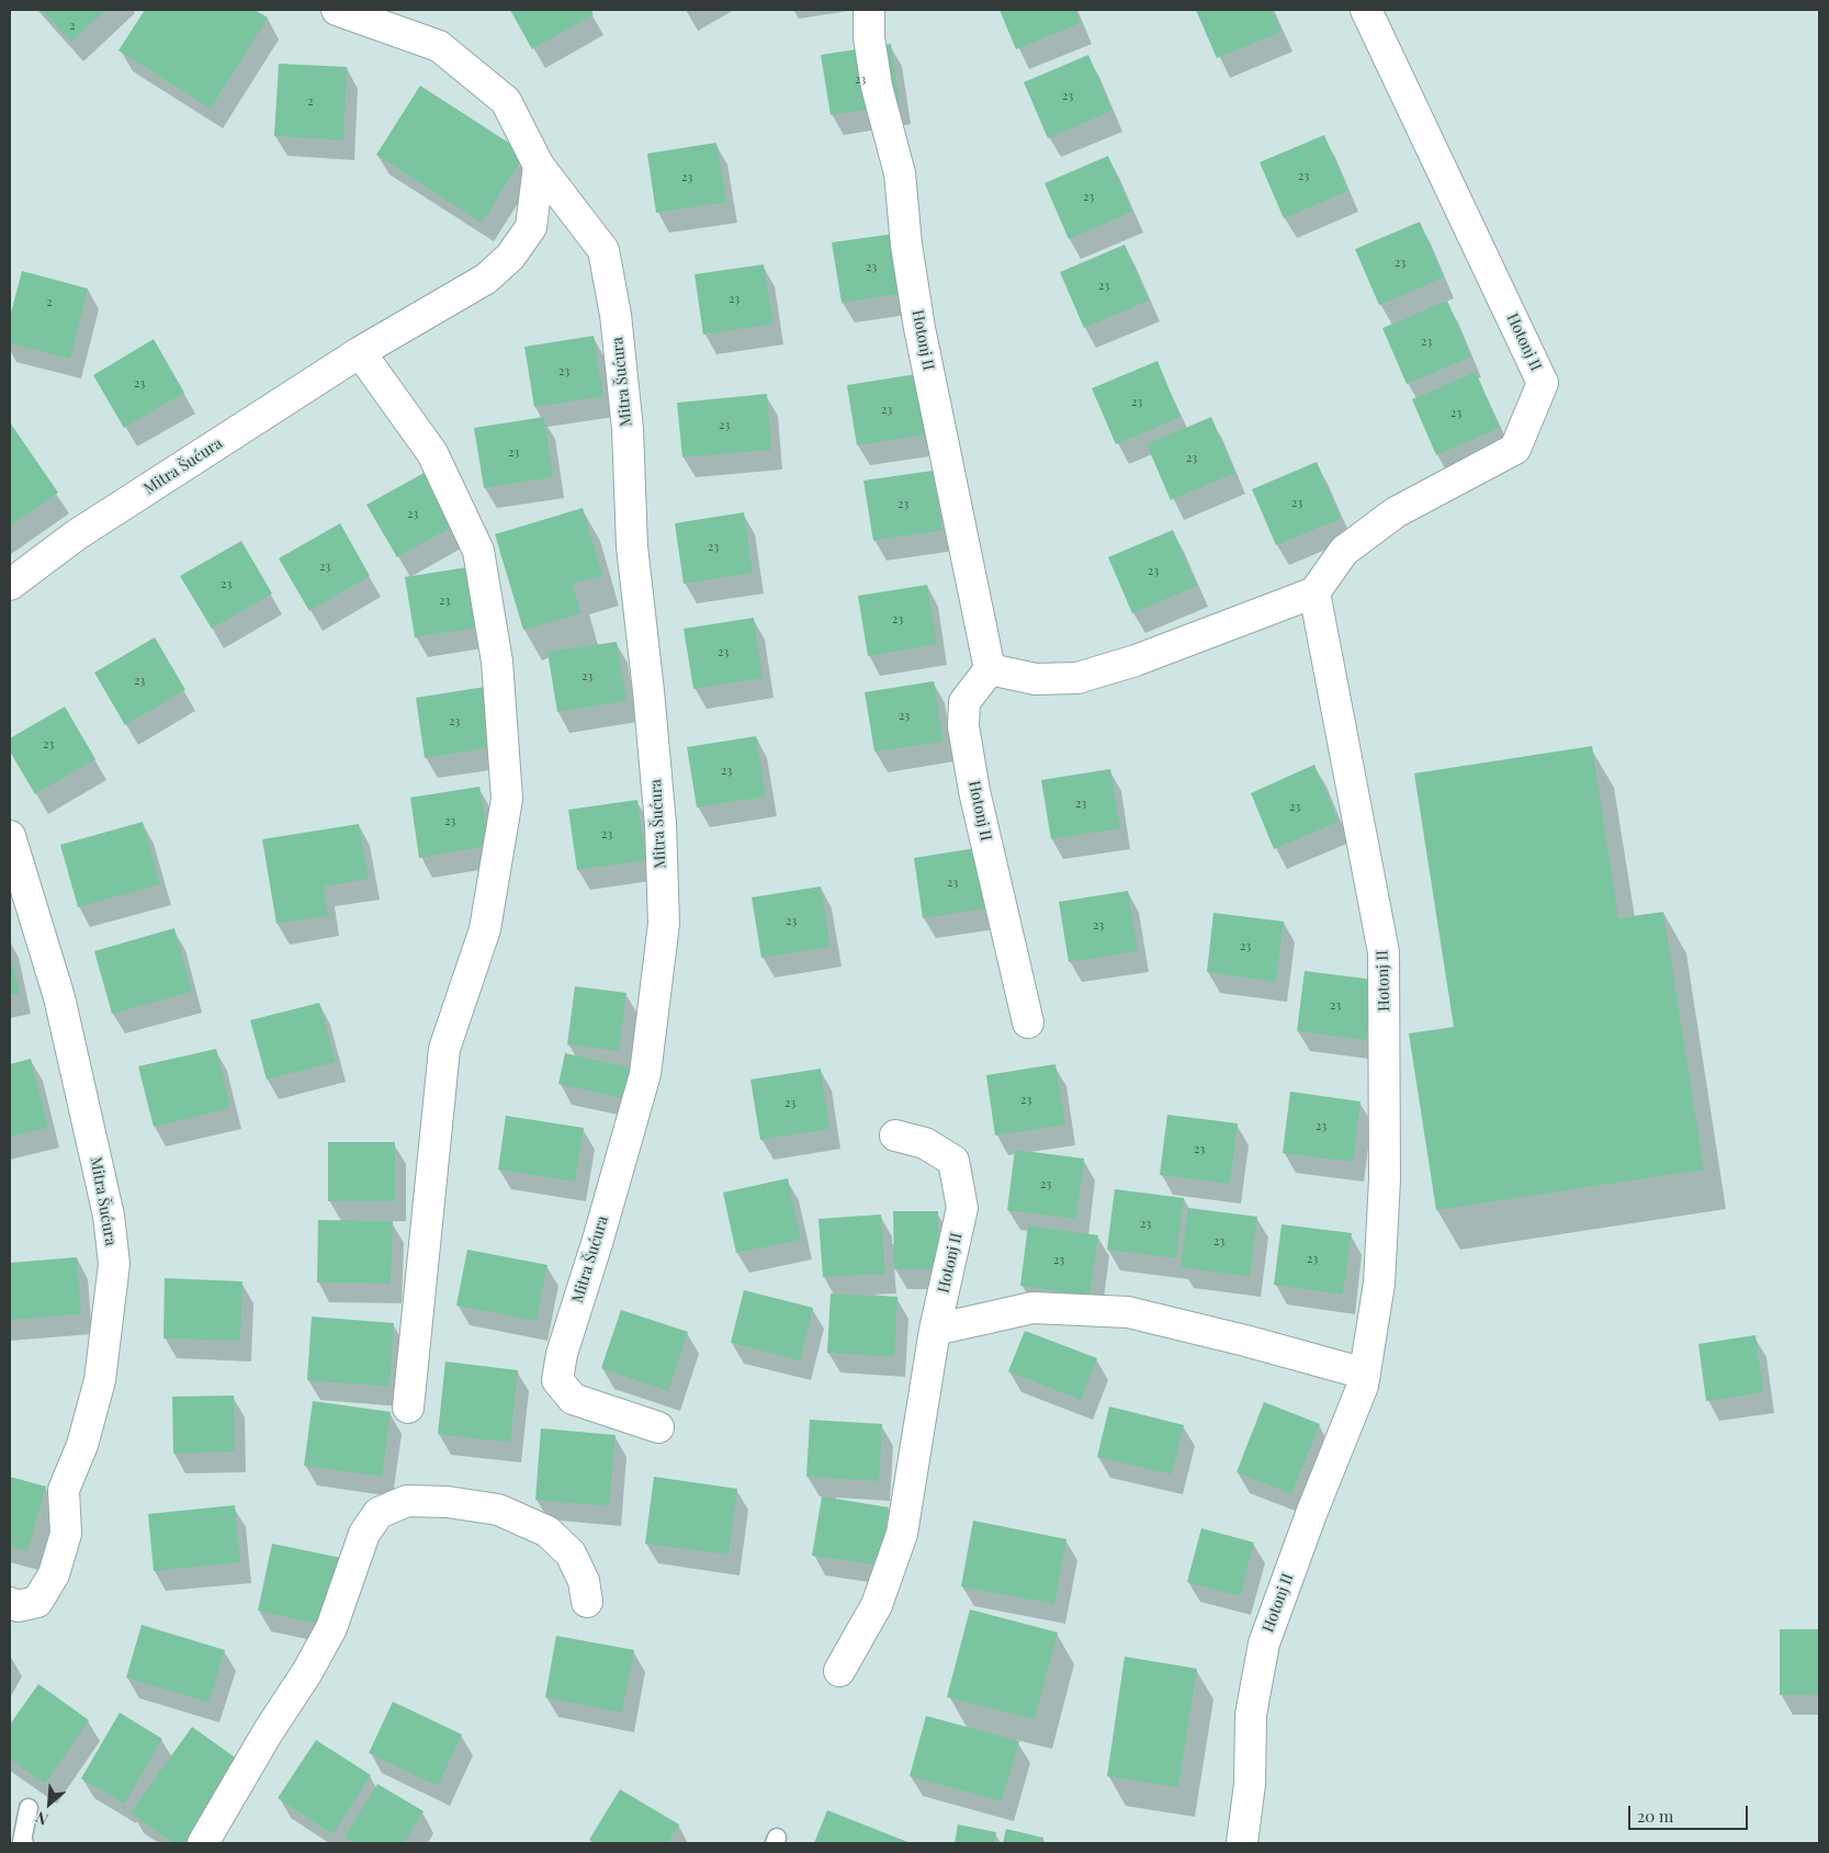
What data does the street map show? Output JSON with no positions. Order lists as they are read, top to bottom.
{
  "streets": {
    "street": ["Hotonj II", "Mitra Šućura"]
  },
  "house_numbers": [
    "2",
    "23",
    "23",
    "2",
    "23",
    "23",
    "23",
    "23",
    "23",
    "23",
    "23",
    "2",
    "23",
    "23",
    "23",
    "23",
    "23",
    "23",
    "23",
    "23",
    "23",
    "23",
    "23",
    "23",
    "23",
    "23",
    "23",
    "23",
    "23",
    "23",
    "23",
    "23",
    "23",
    "23",
    "23",
    "23",
    "23",
    "23",
    "23",
    "23",
    "23",
    "23",
    "23",
    "23",
    "23",
    "23",
    "23",
    "23",
    "23",
    "23",
    "23",
    "23",
    "23",
    "23",
    "23"
  ],
  "scale_bar": "20 m",
  "north": "bottom left"
}
